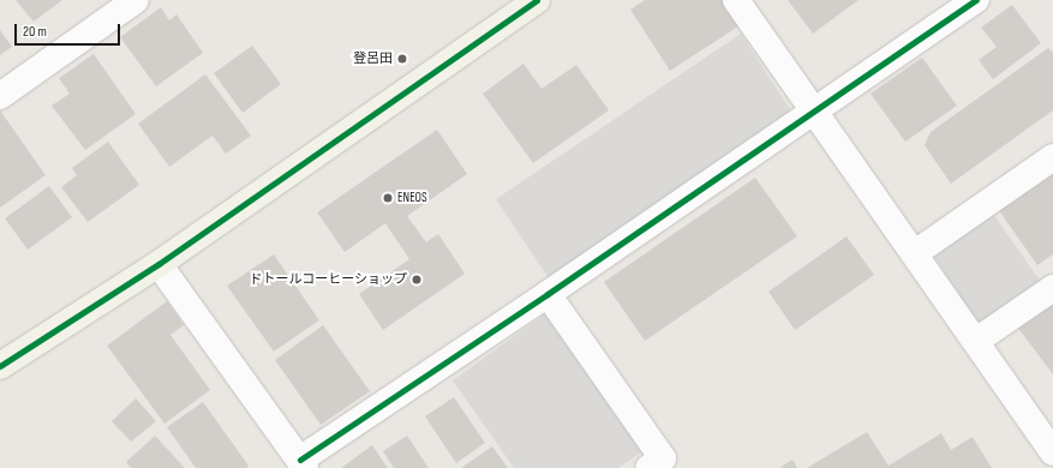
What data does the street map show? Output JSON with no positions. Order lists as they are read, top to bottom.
{
  "places": ["登呂田", "ENEOS", "ドトールコーヒーショップ"],
  "scale_bar": "20 m"
}
